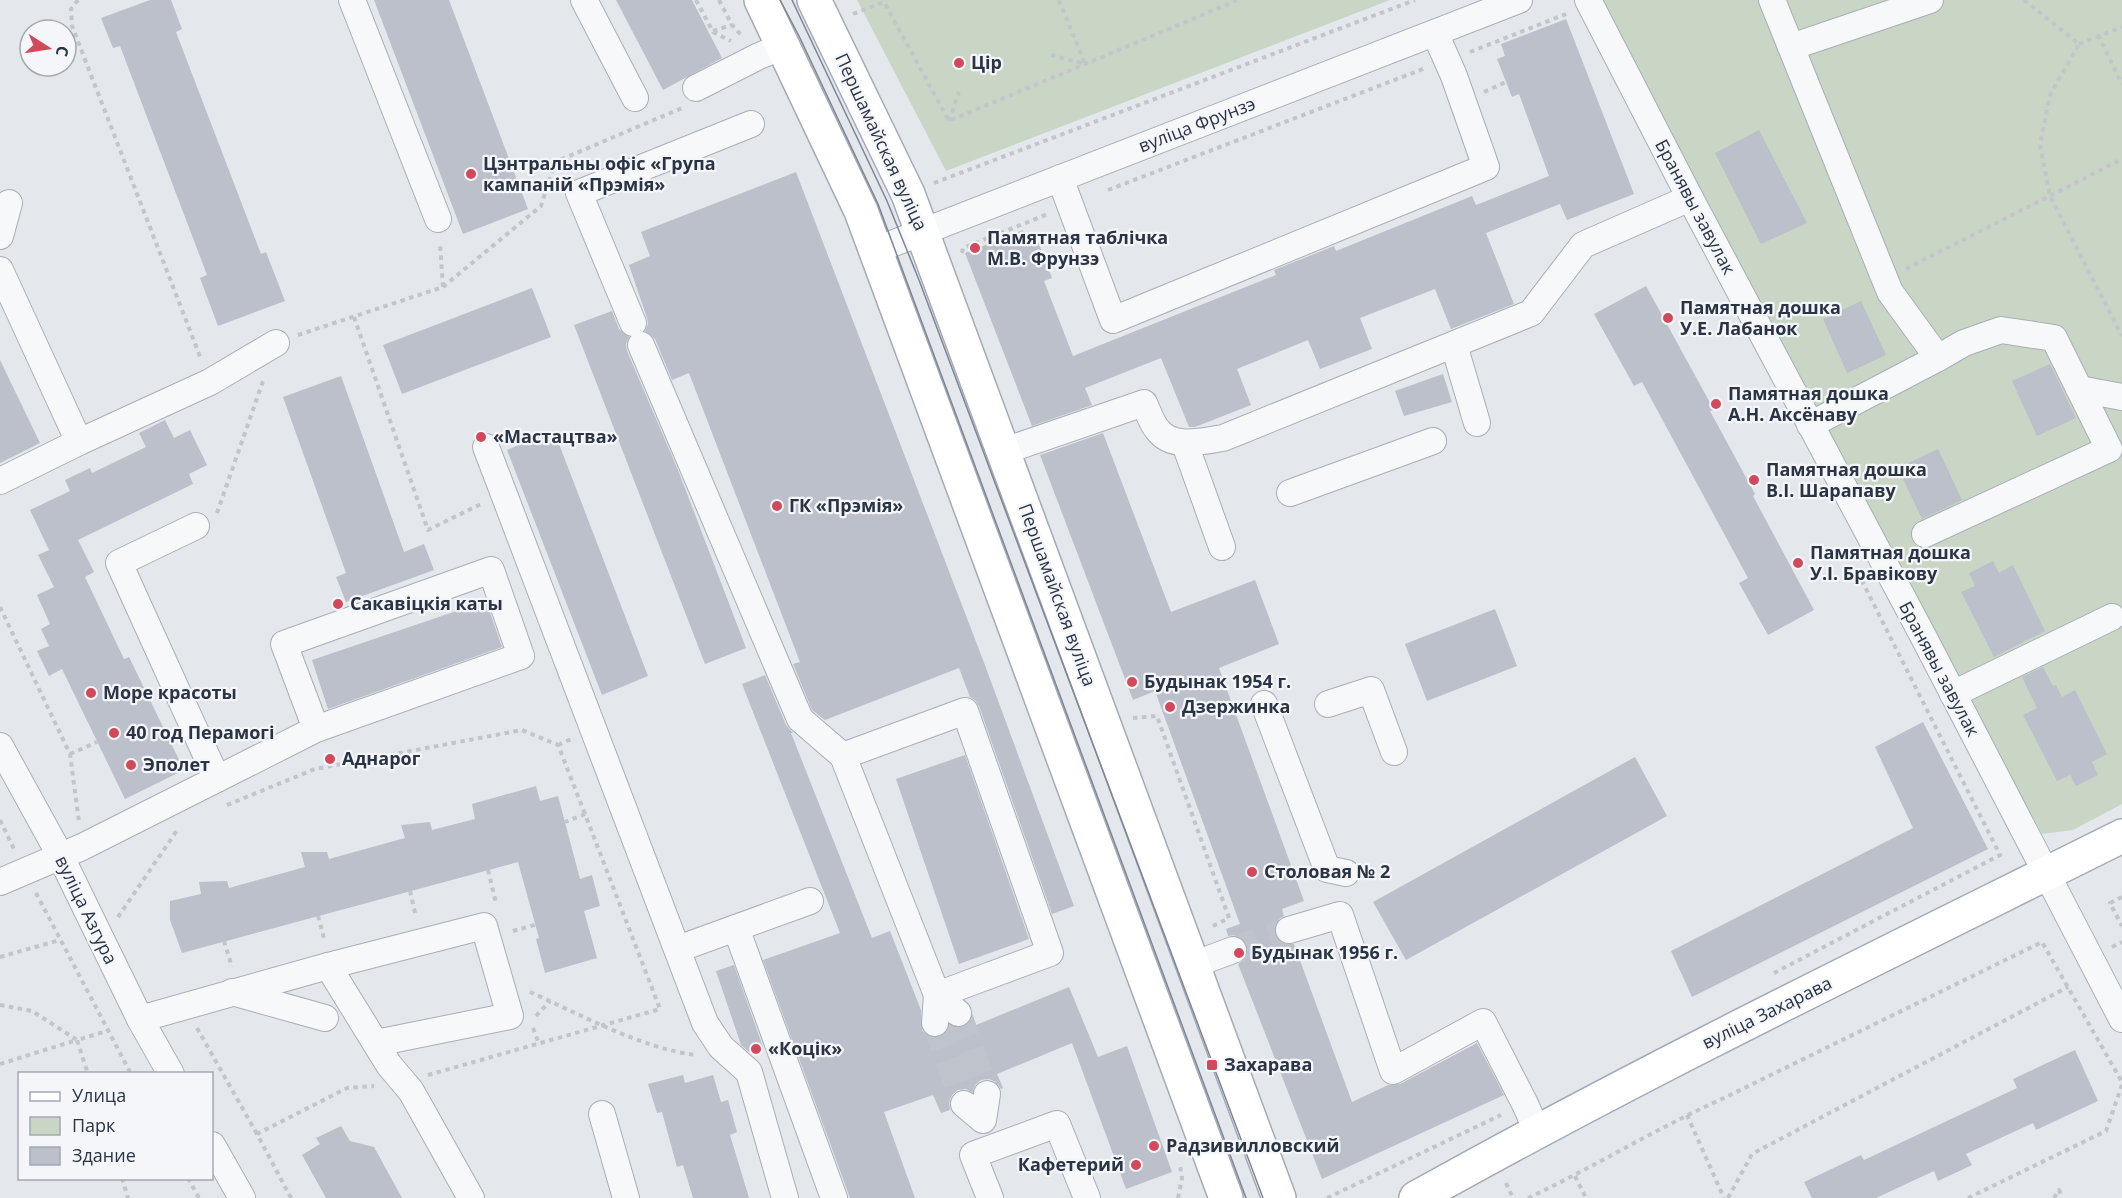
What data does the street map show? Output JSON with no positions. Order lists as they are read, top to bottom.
{
  "streets": {
    "main road": ["Першамайская вуліца", "вуліца Захарава"],
    "street": ["вуліца Фрунзэ", "Бранявы завулак", "вуліца Азгура"]
  },
  "crossings": [
    ["вуліца Фрунзэ", "Першамайская вуліца"],
    ["Бранявы завулак", "вуліца Захарава"]
  ],
  "places": {
    "other": [
      "Цір",
      "Цэнтральны офіс «Група кампаній «Прэмія»",
      "Памятная таблічка М.В. Фрунзэ",
      "Памятная дошка У.Е. Лабанок",
      "Памятная дошка А.Н. Аксёнаву",
      "«Мастацтва»",
      "Памятная дошка В.І. Шарапаву",
      "ГК «Прэмія»",
      "Памятная дошка У.І. Бравікову",
      "Сакавіцкія каты",
      "Будынак 1954 г.",
      "Море красоты",
      "Дзержинка",
      "40 год Перамогі",
      "Аднарог",
      "Эполет",
      "Столовая № 2",
      "Будынак 1956 г.",
      "«Коцік»",
      "Радзивилловский",
      "Кафетерий"
    ],
    "transit": ["Захарава"]
  },
  "legend": ["Улица", "Парк", "Здание"],
  "north": "right"
}
